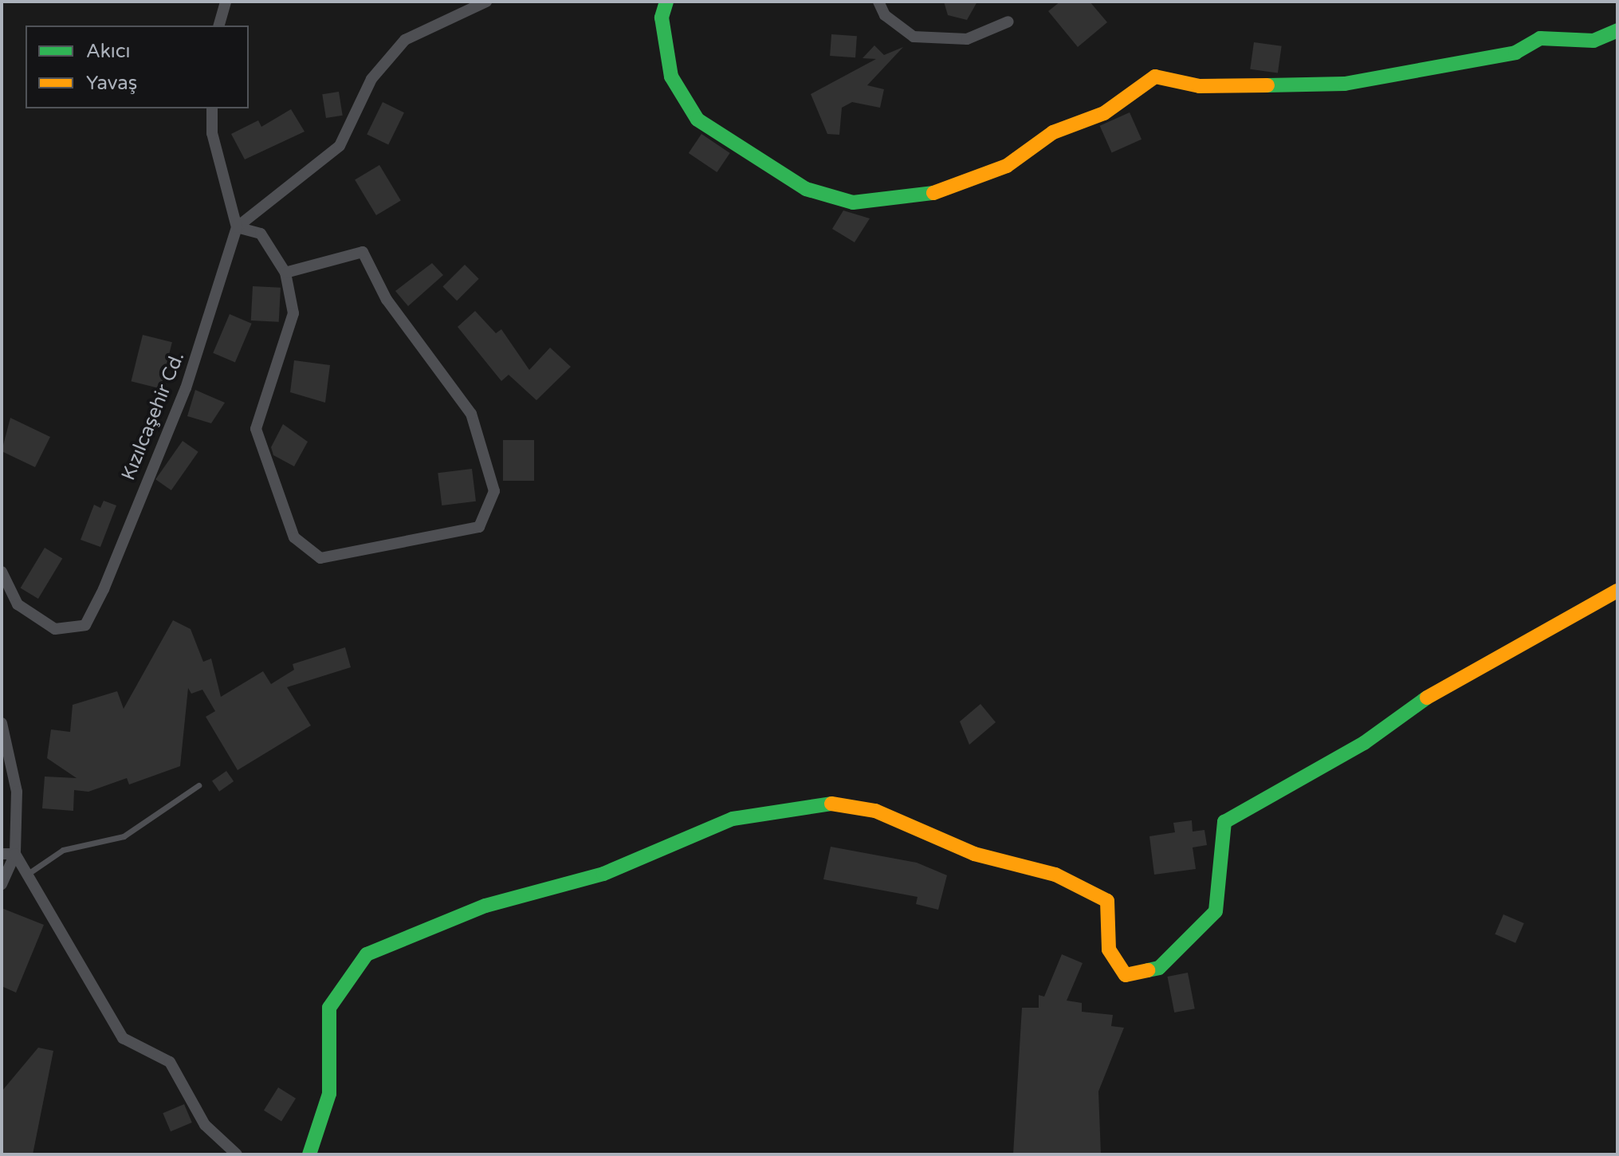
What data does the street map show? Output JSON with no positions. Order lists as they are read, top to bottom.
{
  "streets": {
    "street": ["Kızılcaşehir Cd."]
  },
  "legend": ["Akıcı", "Yavaş"]
}
